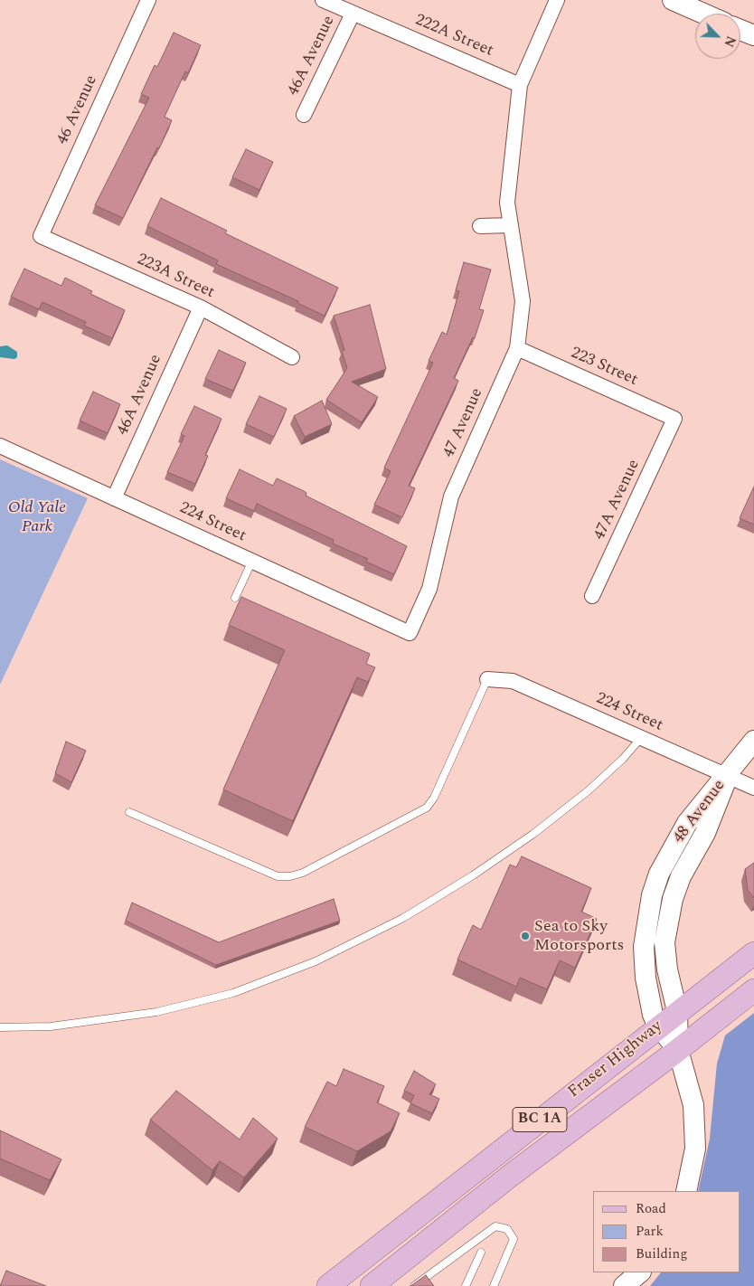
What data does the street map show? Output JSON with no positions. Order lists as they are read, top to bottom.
{
  "streets": {
    "main road": ["48 Avenue", "Fraser Highway", "BC 1A"],
    "street": [
      "222A Street",
      "46A Avenue",
      "46 Avenue",
      "223A Street",
      "223 Street",
      "47 Avenue",
      "47A Avenue",
      "224 Street"
    ]
  },
  "crossings": [
    ["222A Street", "46A Avenue"],
    ["222A Street", "47 Avenue"],
    ["46A Avenue", "223A Street"],
    ["46A Avenue", "224 Street"],
    ["46 Avenue", "223A Street"],
    ["223 Street", "47 Avenue"],
    ["223 Street", "47A Avenue"],
    ["47 Avenue", "224 Street"],
    ["224 Street", "48 Avenue"],
    ["48 Avenue", "Fraser Highway"]
  ],
  "parks": ["Old Yale Park"],
  "places": ["Sea to Sky Motorsports"],
  "legend": ["Road", "Park", "Building"],
  "north": "bottom right"
}
